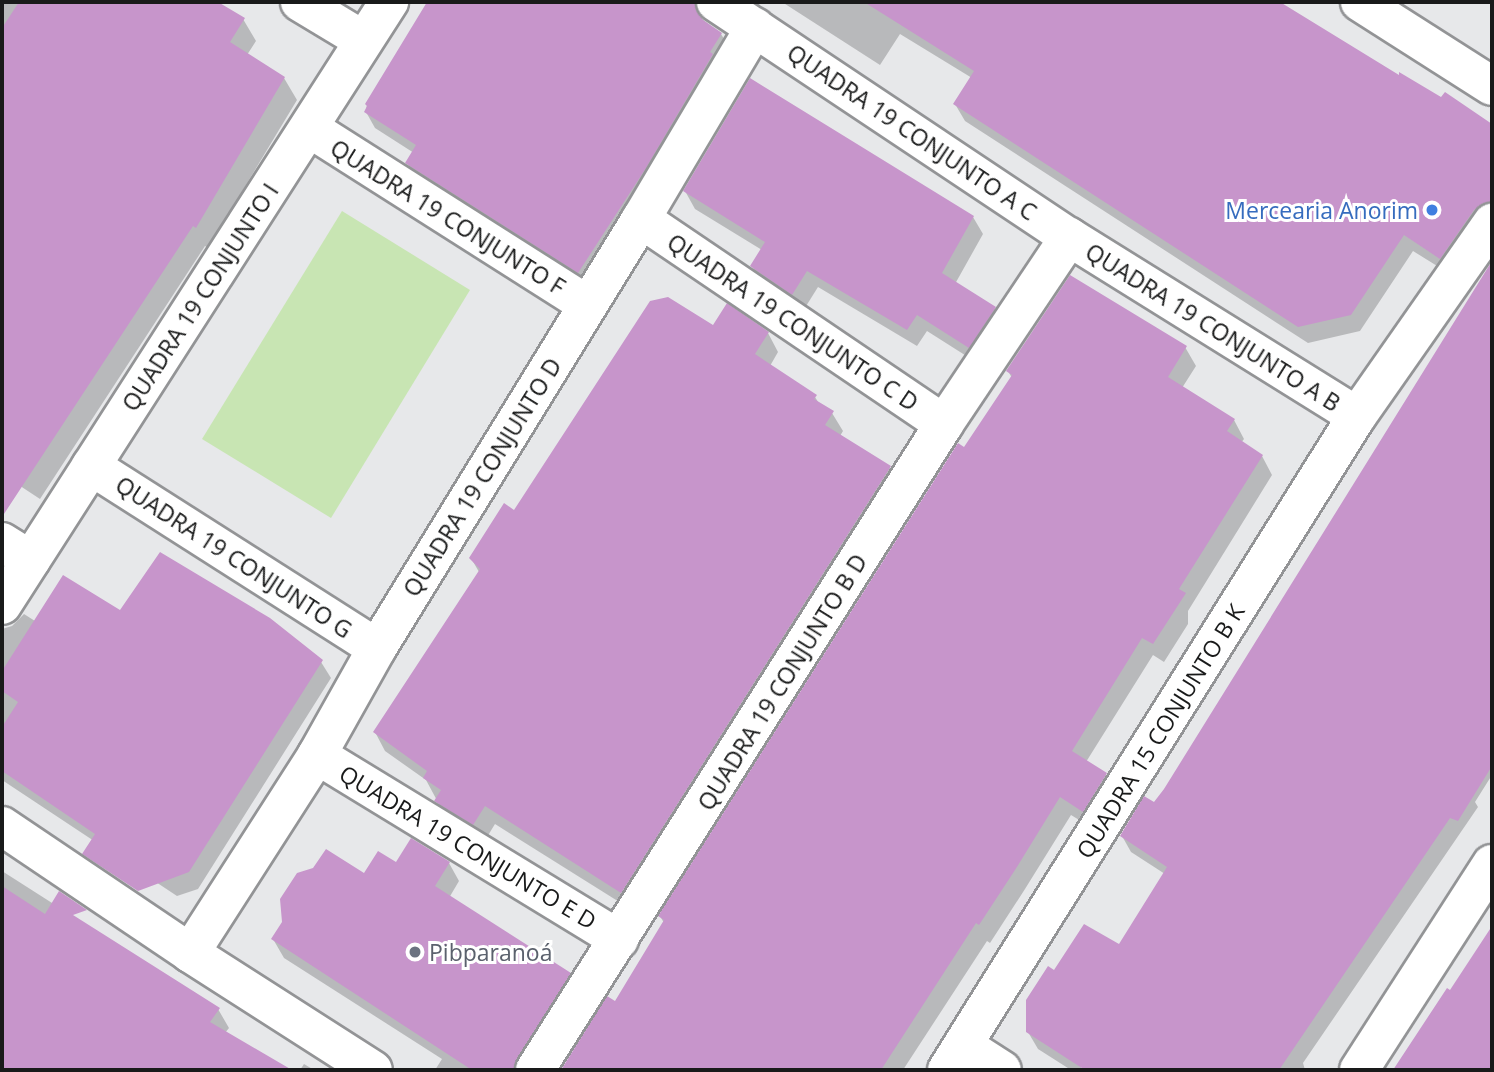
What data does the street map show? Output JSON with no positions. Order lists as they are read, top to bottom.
{
  "streets": {
    "street": [
      "QUADRA 19 CONJUNTO A C",
      "QUADRA 19 CONJUNTO F",
      "QUADRA 19 CONJUNTO I",
      "QUADRA 19 CONJUNTO C D",
      "QUADRA 19 CONJUNTO A B",
      "QUADRA 19 CONJUNTO D",
      "QUADRA 19 CONJUNTO G",
      "QUADRA 19 CONJUNTO B D",
      "QUADRA 15 CONJUNTO B K",
      "QUADRA 19 CONJUNTO E D"
    ]
  },
  "crossings": [
    ["QUADRA 19 CONJUNTO A C", "QUADRA 19 CONJUNTO A B"],
    ["QUADRA 19 CONJUNTO A C", "QUADRA 19 CONJUNTO D"],
    ["QUADRA 19 CONJUNTO A C", "QUADRA 19 CONJUNTO B D"],
    ["QUADRA 19 CONJUNTO F", "QUADRA 19 CONJUNTO I"],
    ["QUADRA 19 CONJUNTO F", "QUADRA 19 CONJUNTO D"],
    ["QUADRA 19 CONJUNTO I", "QUADRA 19 CONJUNTO G"],
    ["QUADRA 19 CONJUNTO C D", "QUADRA 19 CONJUNTO D"],
    ["QUADRA 19 CONJUNTO C D", "QUADRA 19 CONJUNTO B D"],
    ["QUADRA 19 CONJUNTO A B", "QUADRA 19 CONJUNTO B D"],
    ["QUADRA 19 CONJUNTO A B", "QUADRA 15 CONJUNTO B K"],
    ["QUADRA 19 CONJUNTO D", "QUADRA 19 CONJUNTO G"],
    ["QUADRA 19 CONJUNTO D", "QUADRA 19 CONJUNTO E D"],
    ["QUADRA 19 CONJUNTO B D", "QUADRA 19 CONJUNTO E D"]
  ],
  "places": ["Mercearia Anorim", "Pibparanoá"]
}
